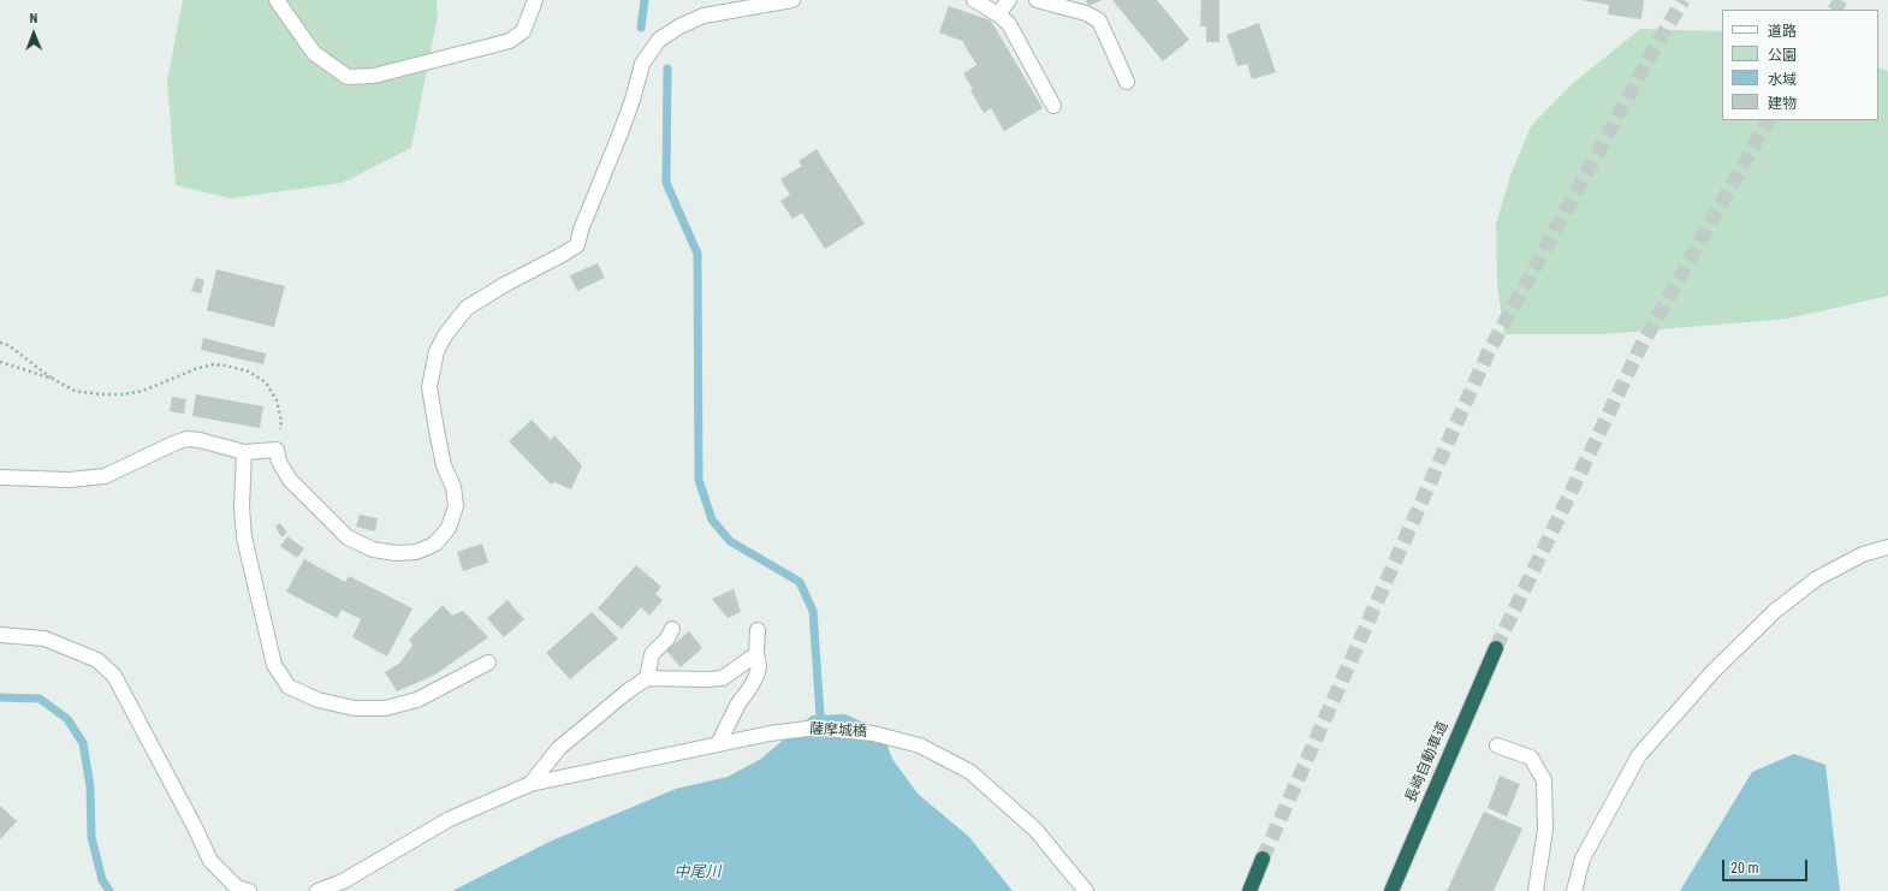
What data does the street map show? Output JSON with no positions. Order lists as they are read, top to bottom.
{
  "streets": {
    "highway": ["長崎自動車道"],
    "street": ["薩摩城橋"]
  },
  "water": ["中尾川"],
  "legend": [
    "道路",
    "公園",
    "水域",
    "建物"
  ],
  "scale_bar": "20 m",
  "north": "top"
}
